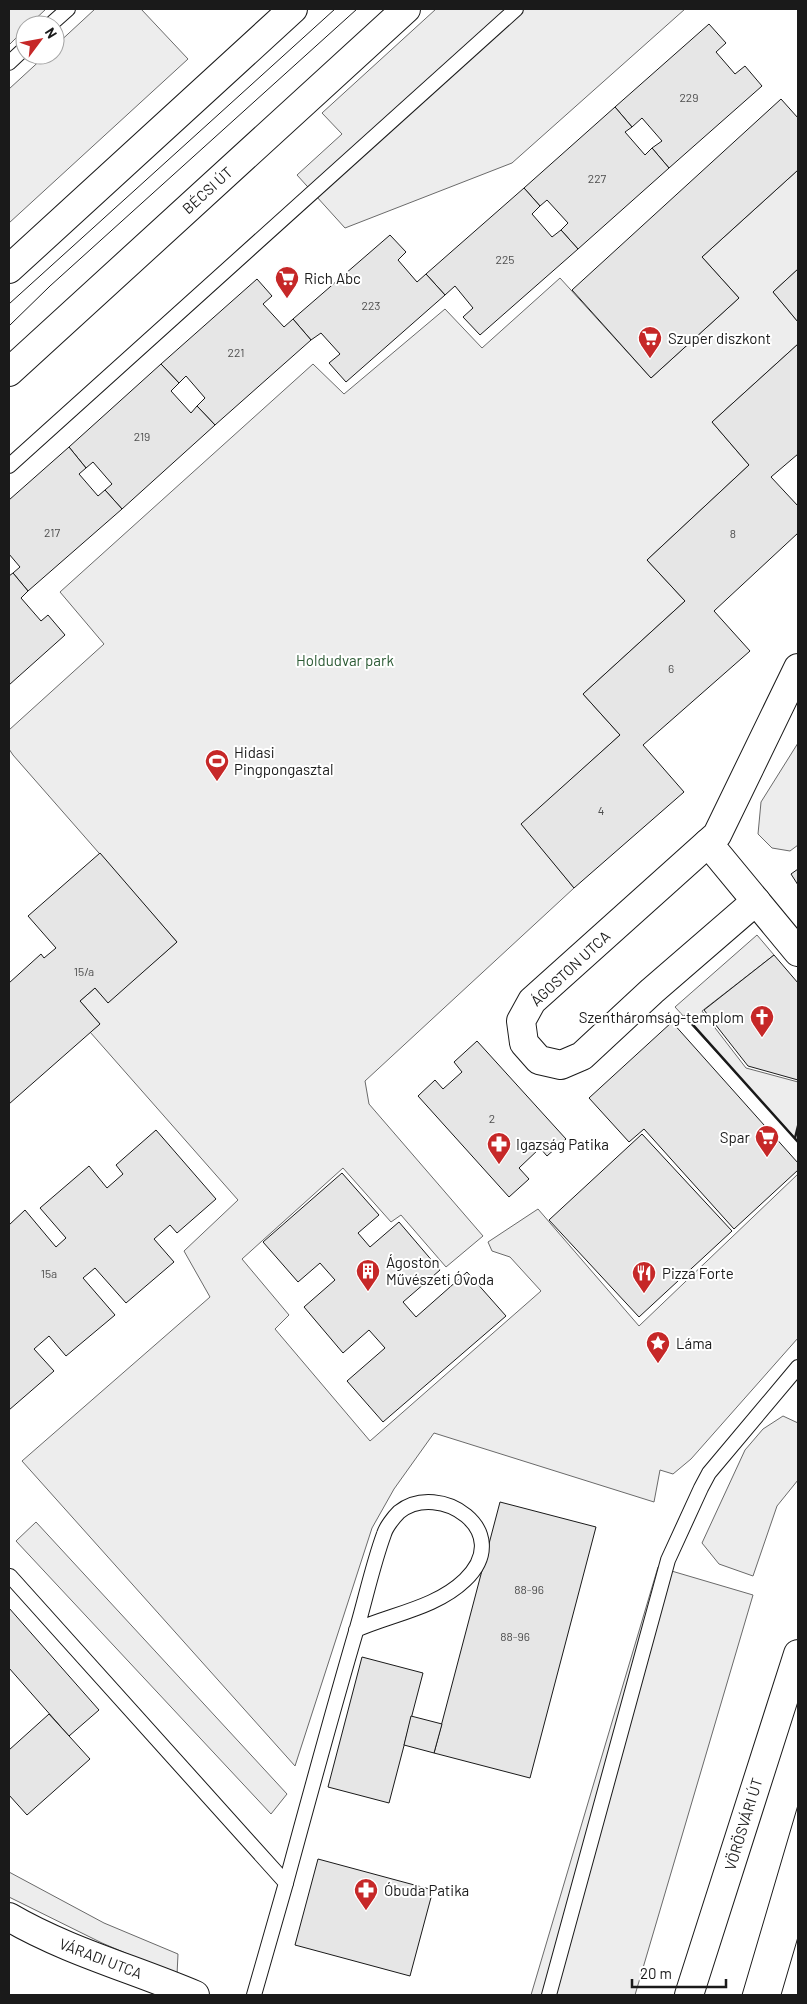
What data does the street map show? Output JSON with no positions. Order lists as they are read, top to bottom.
{
  "streets": {
    "main road": [
      "BÉCSI ÚT",
      "ÁGOSTON UTCA",
      "VÖRÖSVÁRI ÚT",
      "VÁRADI UTCA"
    ]
  },
  "parks": ["Holdudvar park"],
  "places": {
    "supermarket": ["Rich Abc", "Szuper diszkont", "Spar"],
    "sports": ["Hidasi Pingpongasztal"],
    "church": ["Szentháromság-templom"],
    "pharmacy": ["Igazság Patika", "Óbuda Patika"],
    "building": ["Ágoston Művészeti Óvoda"],
    "restaurant": ["Pizza Forte"],
    "place": ["Láma"]
  },
  "house_numbers": [
    "229",
    "227",
    "225",
    "223",
    "221",
    "219",
    "217",
    "8",
    "6",
    "4",
    "15/a",
    "2",
    "15a",
    "88-96",
    "88-96"
  ],
  "scale_bar": "20 m",
  "north": "top right"
}
